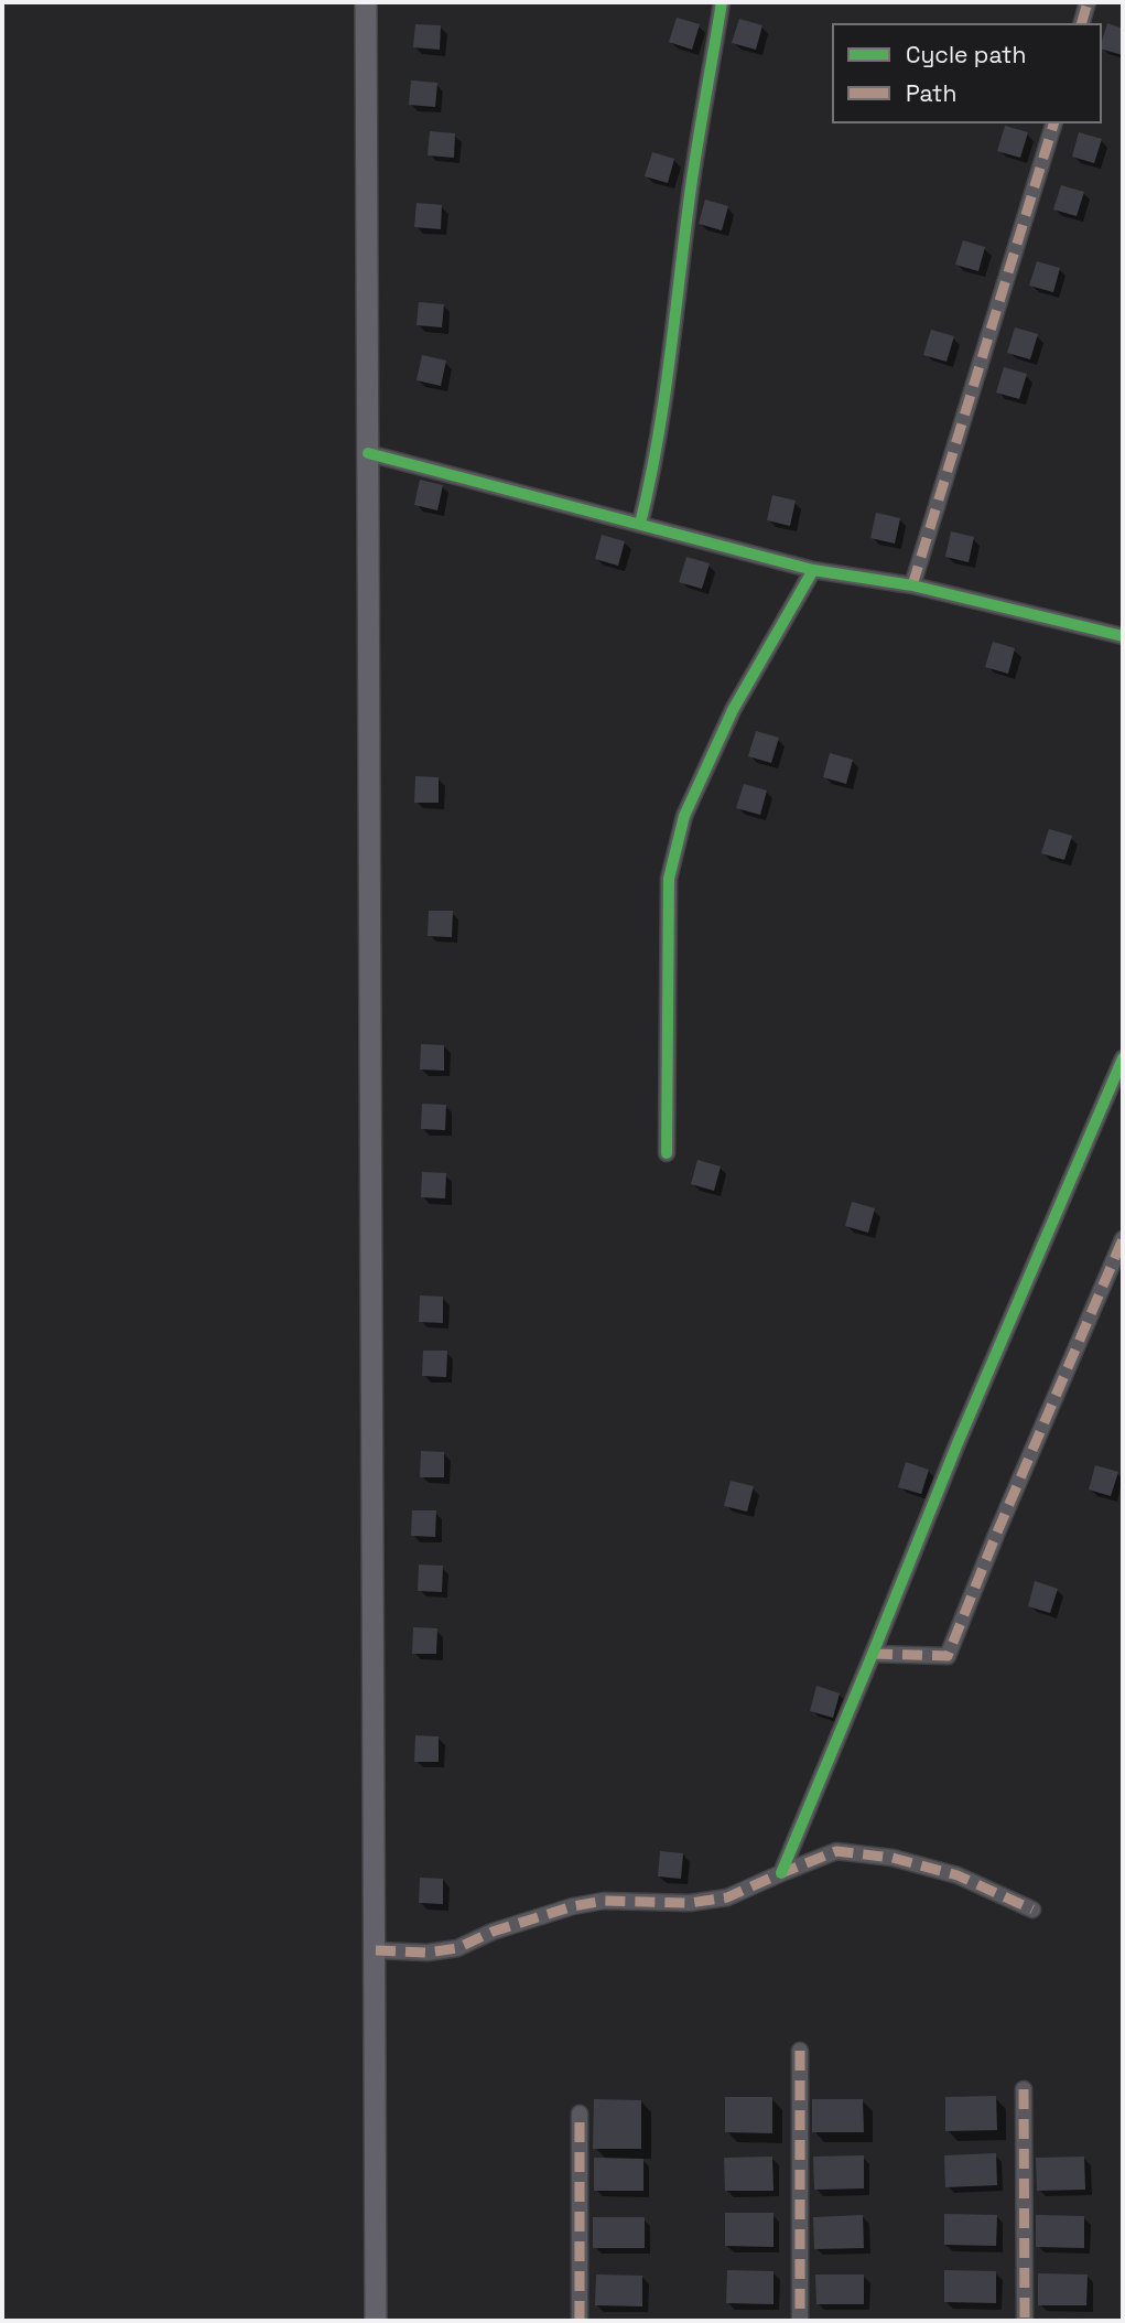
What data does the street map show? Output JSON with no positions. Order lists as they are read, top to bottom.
{
  "legend": ["Cycle path", "Path"]
}
